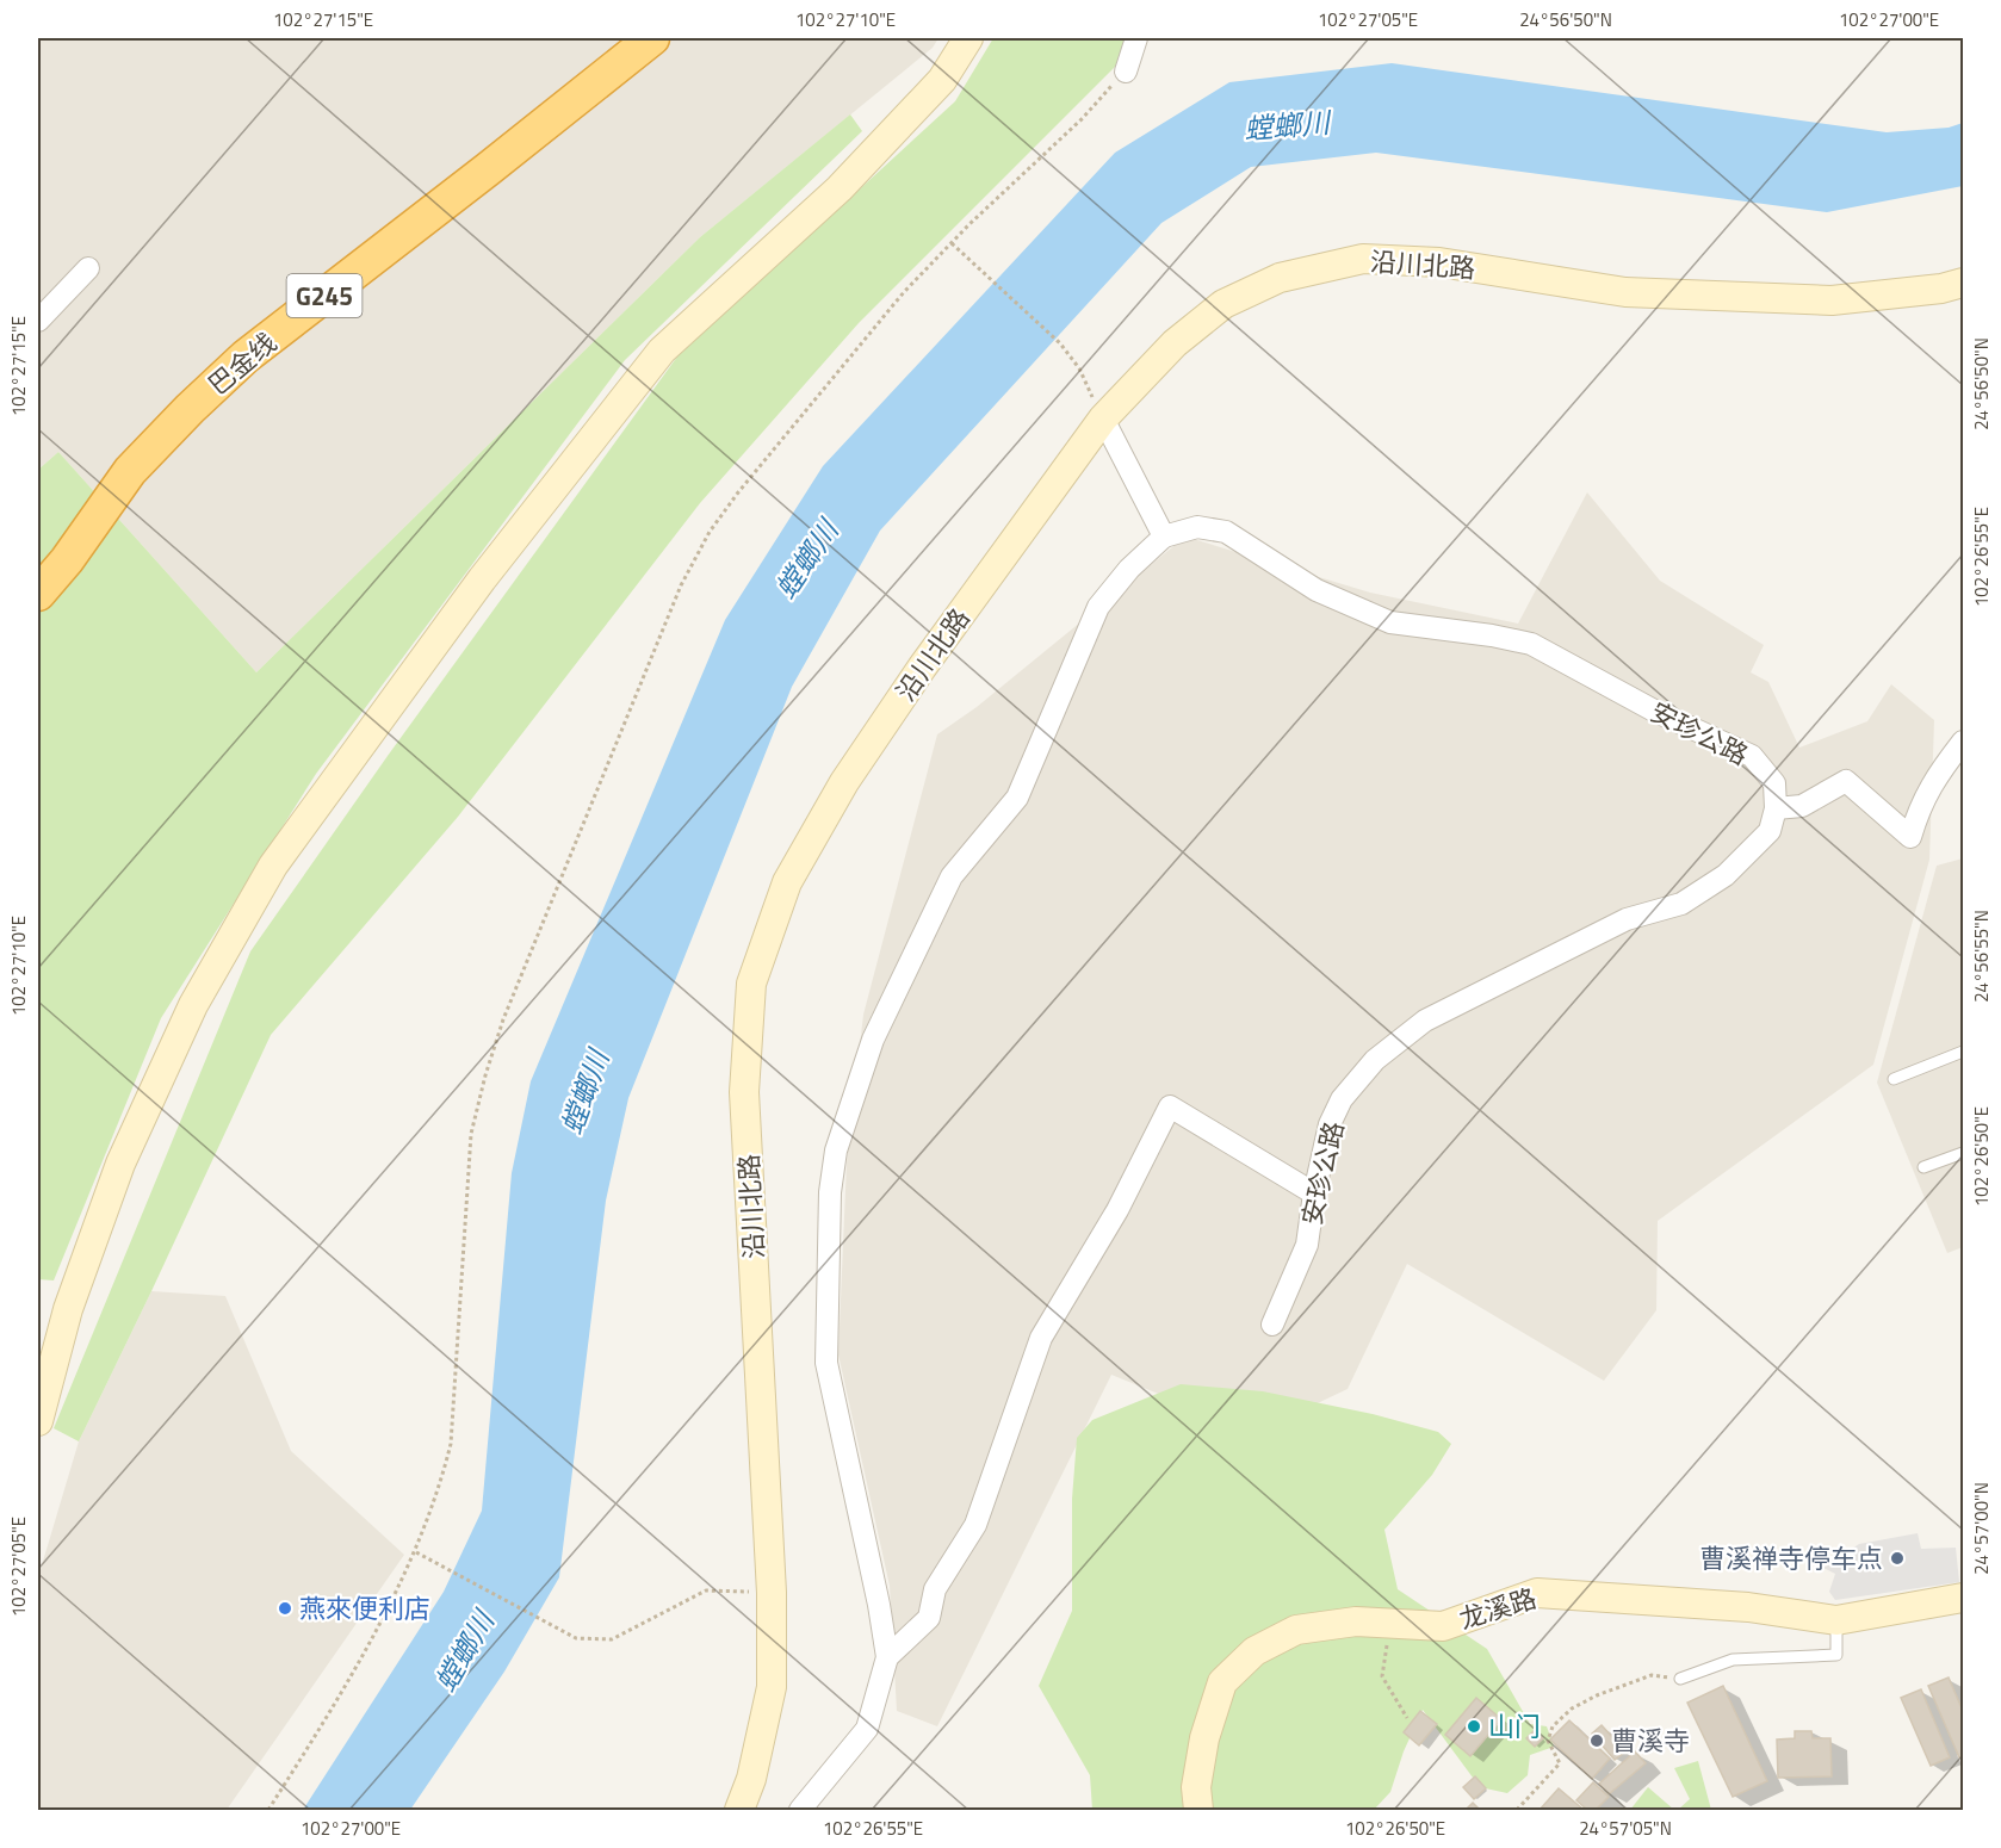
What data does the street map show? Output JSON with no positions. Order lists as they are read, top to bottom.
{
  "streets": {
    "highway": ["G245", "巴金线"],
    "main road": ["沿川北路", "龙溪路"],
    "street": ["安珍公路"]
  },
  "water": ["螳螂川"],
  "places": [
    "曹溪禅寺停车点",
    "燕來便利店",
    "山门",
    "曹溪寺"
  ],
  "coordinates": [
    "102°27'15\"E",
    "102°27'10\"E",
    "102°27'05\"E",
    "24°56'50\"N",
    "102°27'00\"E",
    "102°26'55\"E",
    "24°56'55\"N",
    "102°26'50\"E",
    "24°57'00\"N",
    "24°57'05\"N"
  ]
}
